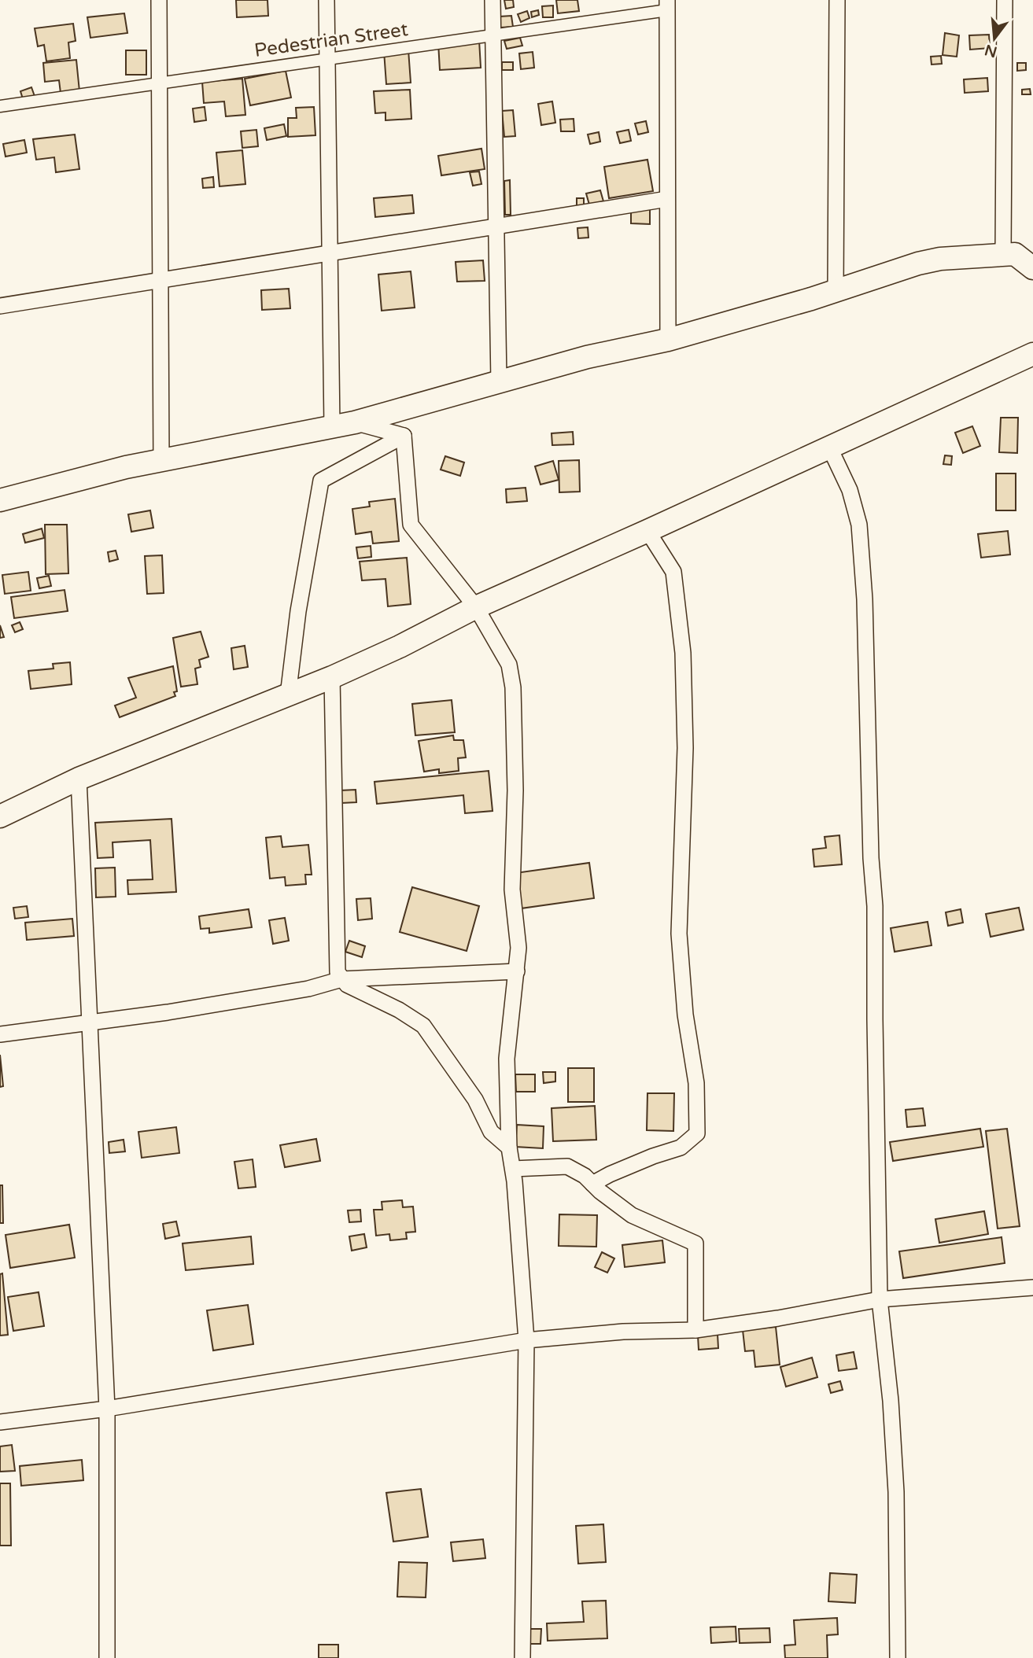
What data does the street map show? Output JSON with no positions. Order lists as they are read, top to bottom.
{
  "streets": {
    "street": ["Pedestrian Street"]
  },
  "north": "bottom"
}
